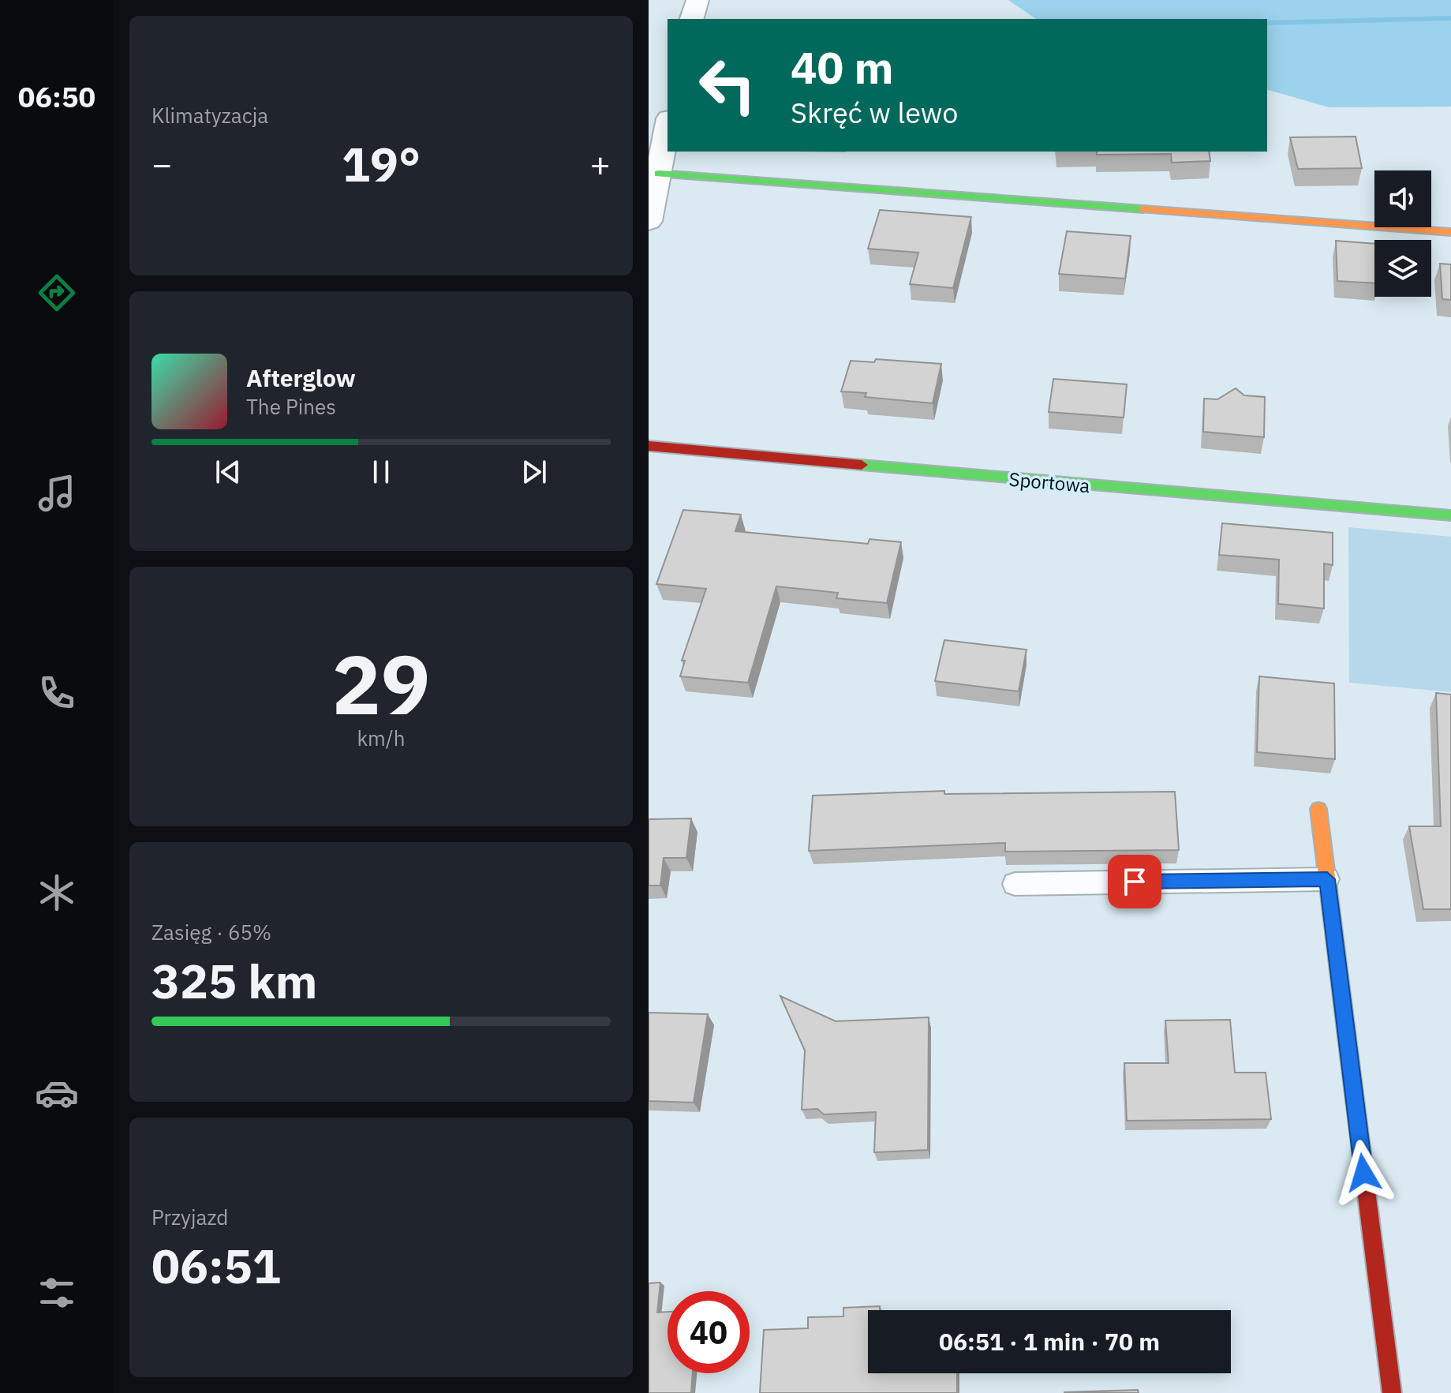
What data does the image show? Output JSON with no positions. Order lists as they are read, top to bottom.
{
  "streets": {
    "street": ["Sportowa"]
  },
  "page": {
    "tabs": "06:50",
    "tile": [
      "Klimatyzacja",
      ["29", "km/h"],
      ["Zasięg · 65%", "325 km"],
      ["Przyjazd", "06:51"]
    ],
    "turn": ["40 m", "Skręć w lewo"],
    "heat": ["−", "19°", "+"],
    "song": ["Afterglow", "The Pines"],
    "limit": "40",
    "trip": "06:51 · 1 min · 70 m"
  }
}
